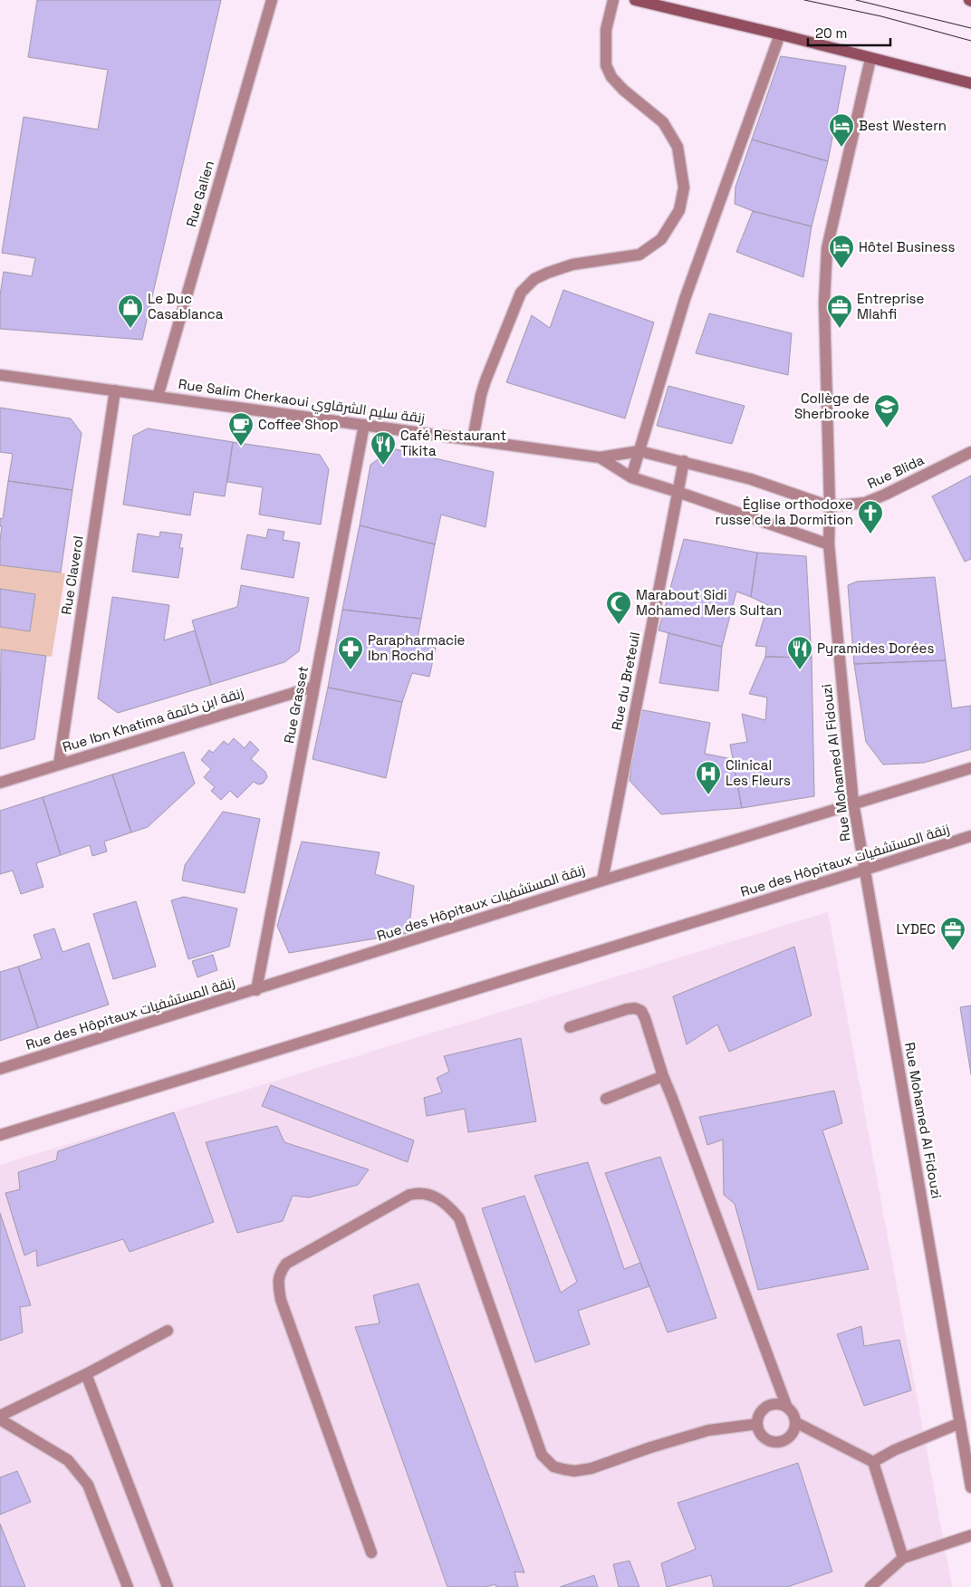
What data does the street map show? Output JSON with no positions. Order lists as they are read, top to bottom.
{
  "streets": {
    "street": [
      "Rue Galien",
      "Rue Salim Cherkaoui زنقة سليم الشرقاوي",
      "Rue Blida",
      "Rue Claverol",
      "Rue du Breteuil",
      "Rue Grasset",
      "Rue Ibn Khatima زنقة ابن خاتمة",
      "Rue Mohamed Al Fidouzi",
      "Rue des Hôpitaux زنقة المستشفيات"
    ]
  },
  "crossings": [
    ["Rue Galien", "Rue Salim Cherkaoui زنقة سليم الشرقاوي"],
    ["Rue Salim Cherkaoui زنقة سليم الشرقاوي", "Rue Claverol"],
    ["Rue Salim Cherkaoui زنقة سليم الشرقاوي", "Rue Grasset"],
    ["Rue Blida", "Rue Mohamed Al Fidouzi"],
    ["Rue Claverol", "Rue Ibn Khatima زنقة ابن خاتمة"],
    ["Rue du Breteuil", "Rue des Hôpitaux زنقة المستشفيات"],
    ["Rue Grasset", "Rue Ibn Khatima زنقة ابن خاتمة"],
    ["Rue Grasset", "Rue des Hôpitaux زنقة المستشفيات"],
    ["Rue Mohamed Al Fidouzi", "Rue des Hôpitaux زنقة المستشفيات"]
  ],
  "places": {
    "hotel": ["Best Western", "Hôtel Business"],
    "shop": ["Le Duc Casablanca"],
    "office": ["Entreprise Mlahfi", "LYDEC"],
    "school or university": ["Collège de Sherbrooke"],
    "cafe": ["Coffee Shop"],
    "restaurant": ["Café Restaurant Tikita", "Pyramides Dorées"],
    "church": ["Église orthodoxe russe de la Dormition"],
    "mosque": ["Marabout Sidi Mohamed Mers Sultan"],
    "pharmacy": ["Parapharmacie Ibn Rochd"],
    "hospital": ["Clinical Les Fleurs"]
  },
  "scale_bar": "20 m"
}
